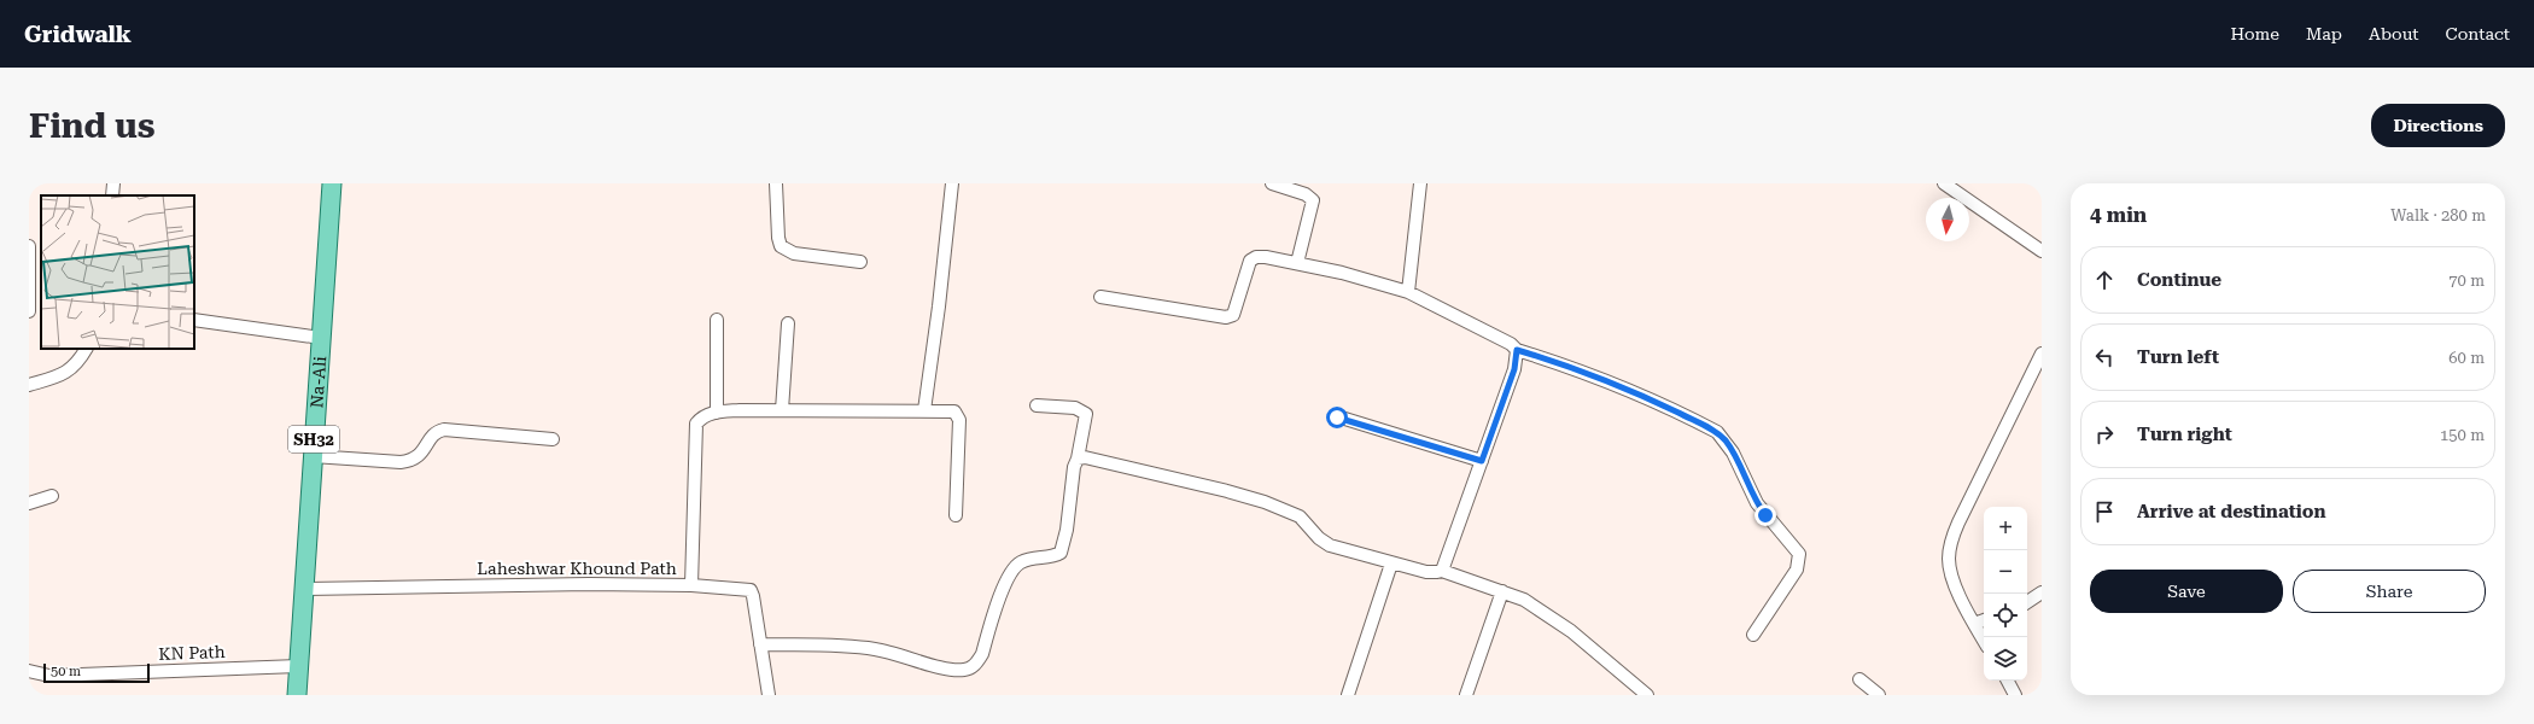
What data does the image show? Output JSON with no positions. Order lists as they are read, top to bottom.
{
  "streets": {
    "main road": ["Na-Ali", "SH32"],
    "street": ["Laheshwar Khound Path", "KN Path"]
  },
  "crossings": [
    ["Na-Ali", "Laheshwar Khound Path"],
    ["Na-Ali", "KN Path"]
  ],
  "scale_bar": "50 m",
  "north": "bottom",
  "page": {
    "header": "Gridwalk",
    "nav": [
      "Home",
      "Map",
      "About",
      "Contact"
    ],
    "buttons": [
      "Directions",
      ["Save", "Share"]
    ],
    "title": "Find us",
    "heading": ["4 min", "Walk · 280 m"],
    "list": [
      ["Continue", "70 m"],
      ["Turn left", "60 m"],
      ["Turn right", "150 m"],
      "Arrive at destination"
    ],
    "map_buttons": ["+", "−"],
    "scale": "50 m"
  }
}
